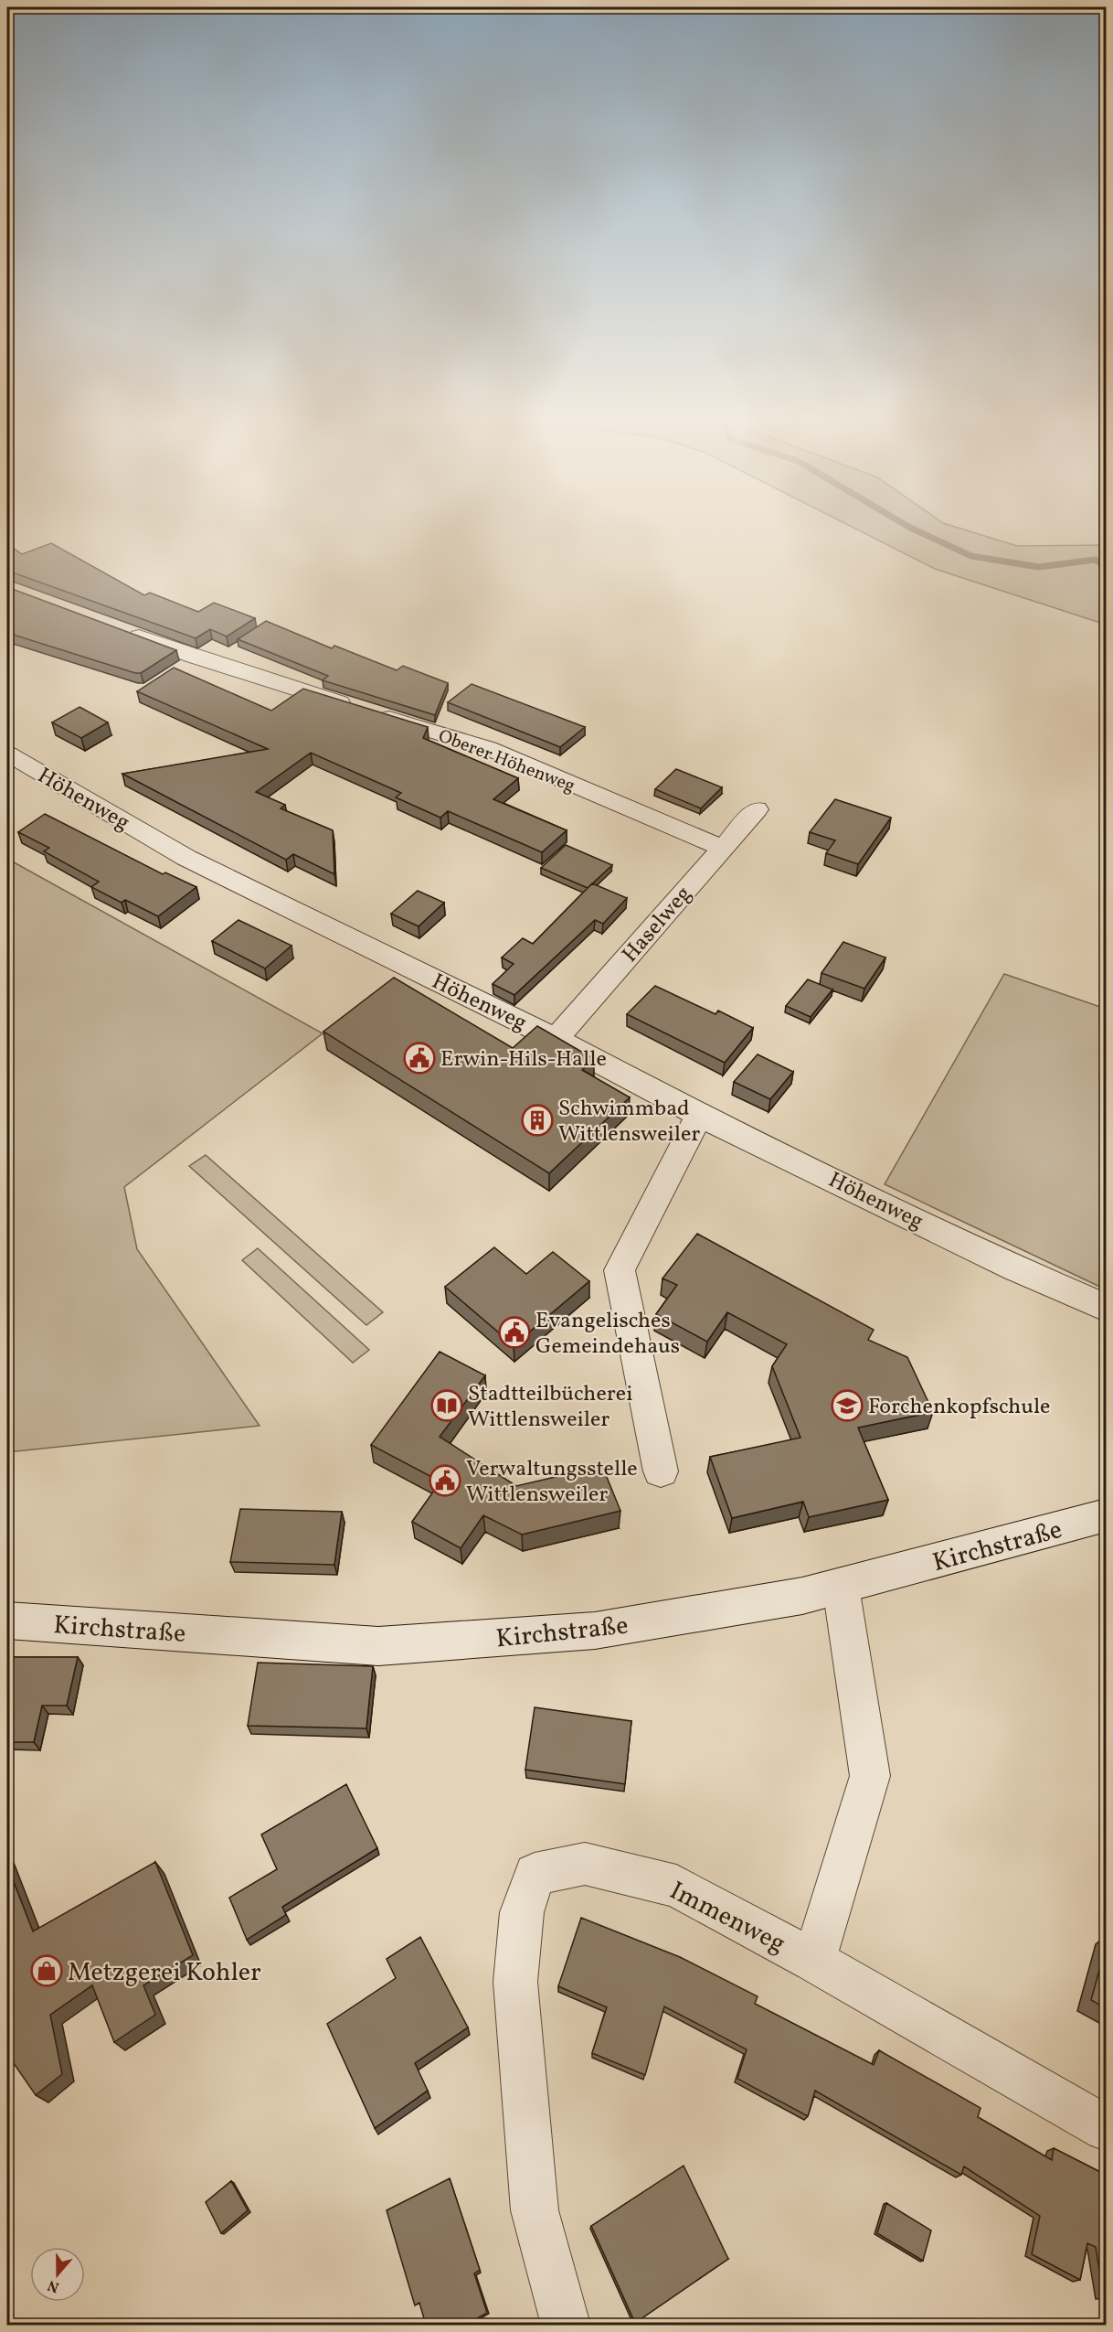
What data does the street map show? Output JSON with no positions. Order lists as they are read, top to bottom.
{
  "streets": {
    "street": [
      "Oberer Höhenweg",
      "Höhenweg",
      "Haselweg",
      "Kirchstraße",
      "Immenweg"
    ]
  },
  "crossings": [
    ["Oberer Höhenweg", "Haselweg"],
    ["Höhenweg", "Haselweg"]
  ],
  "places": {
    "public building": ["Erwin-Hils-Halle", "Evangelisches Gemeindehaus", "Verwaltungsstelle Wittlensweiler"],
    "building": ["Schwimmbad Wittlensweiler"],
    "library": ["Stadtteilbücherei Wittlensweiler"],
    "school or university": ["Forchenkopfschule"],
    "shop": ["Metzgerei Kohler"]
  },
  "north": "bottom"
}
